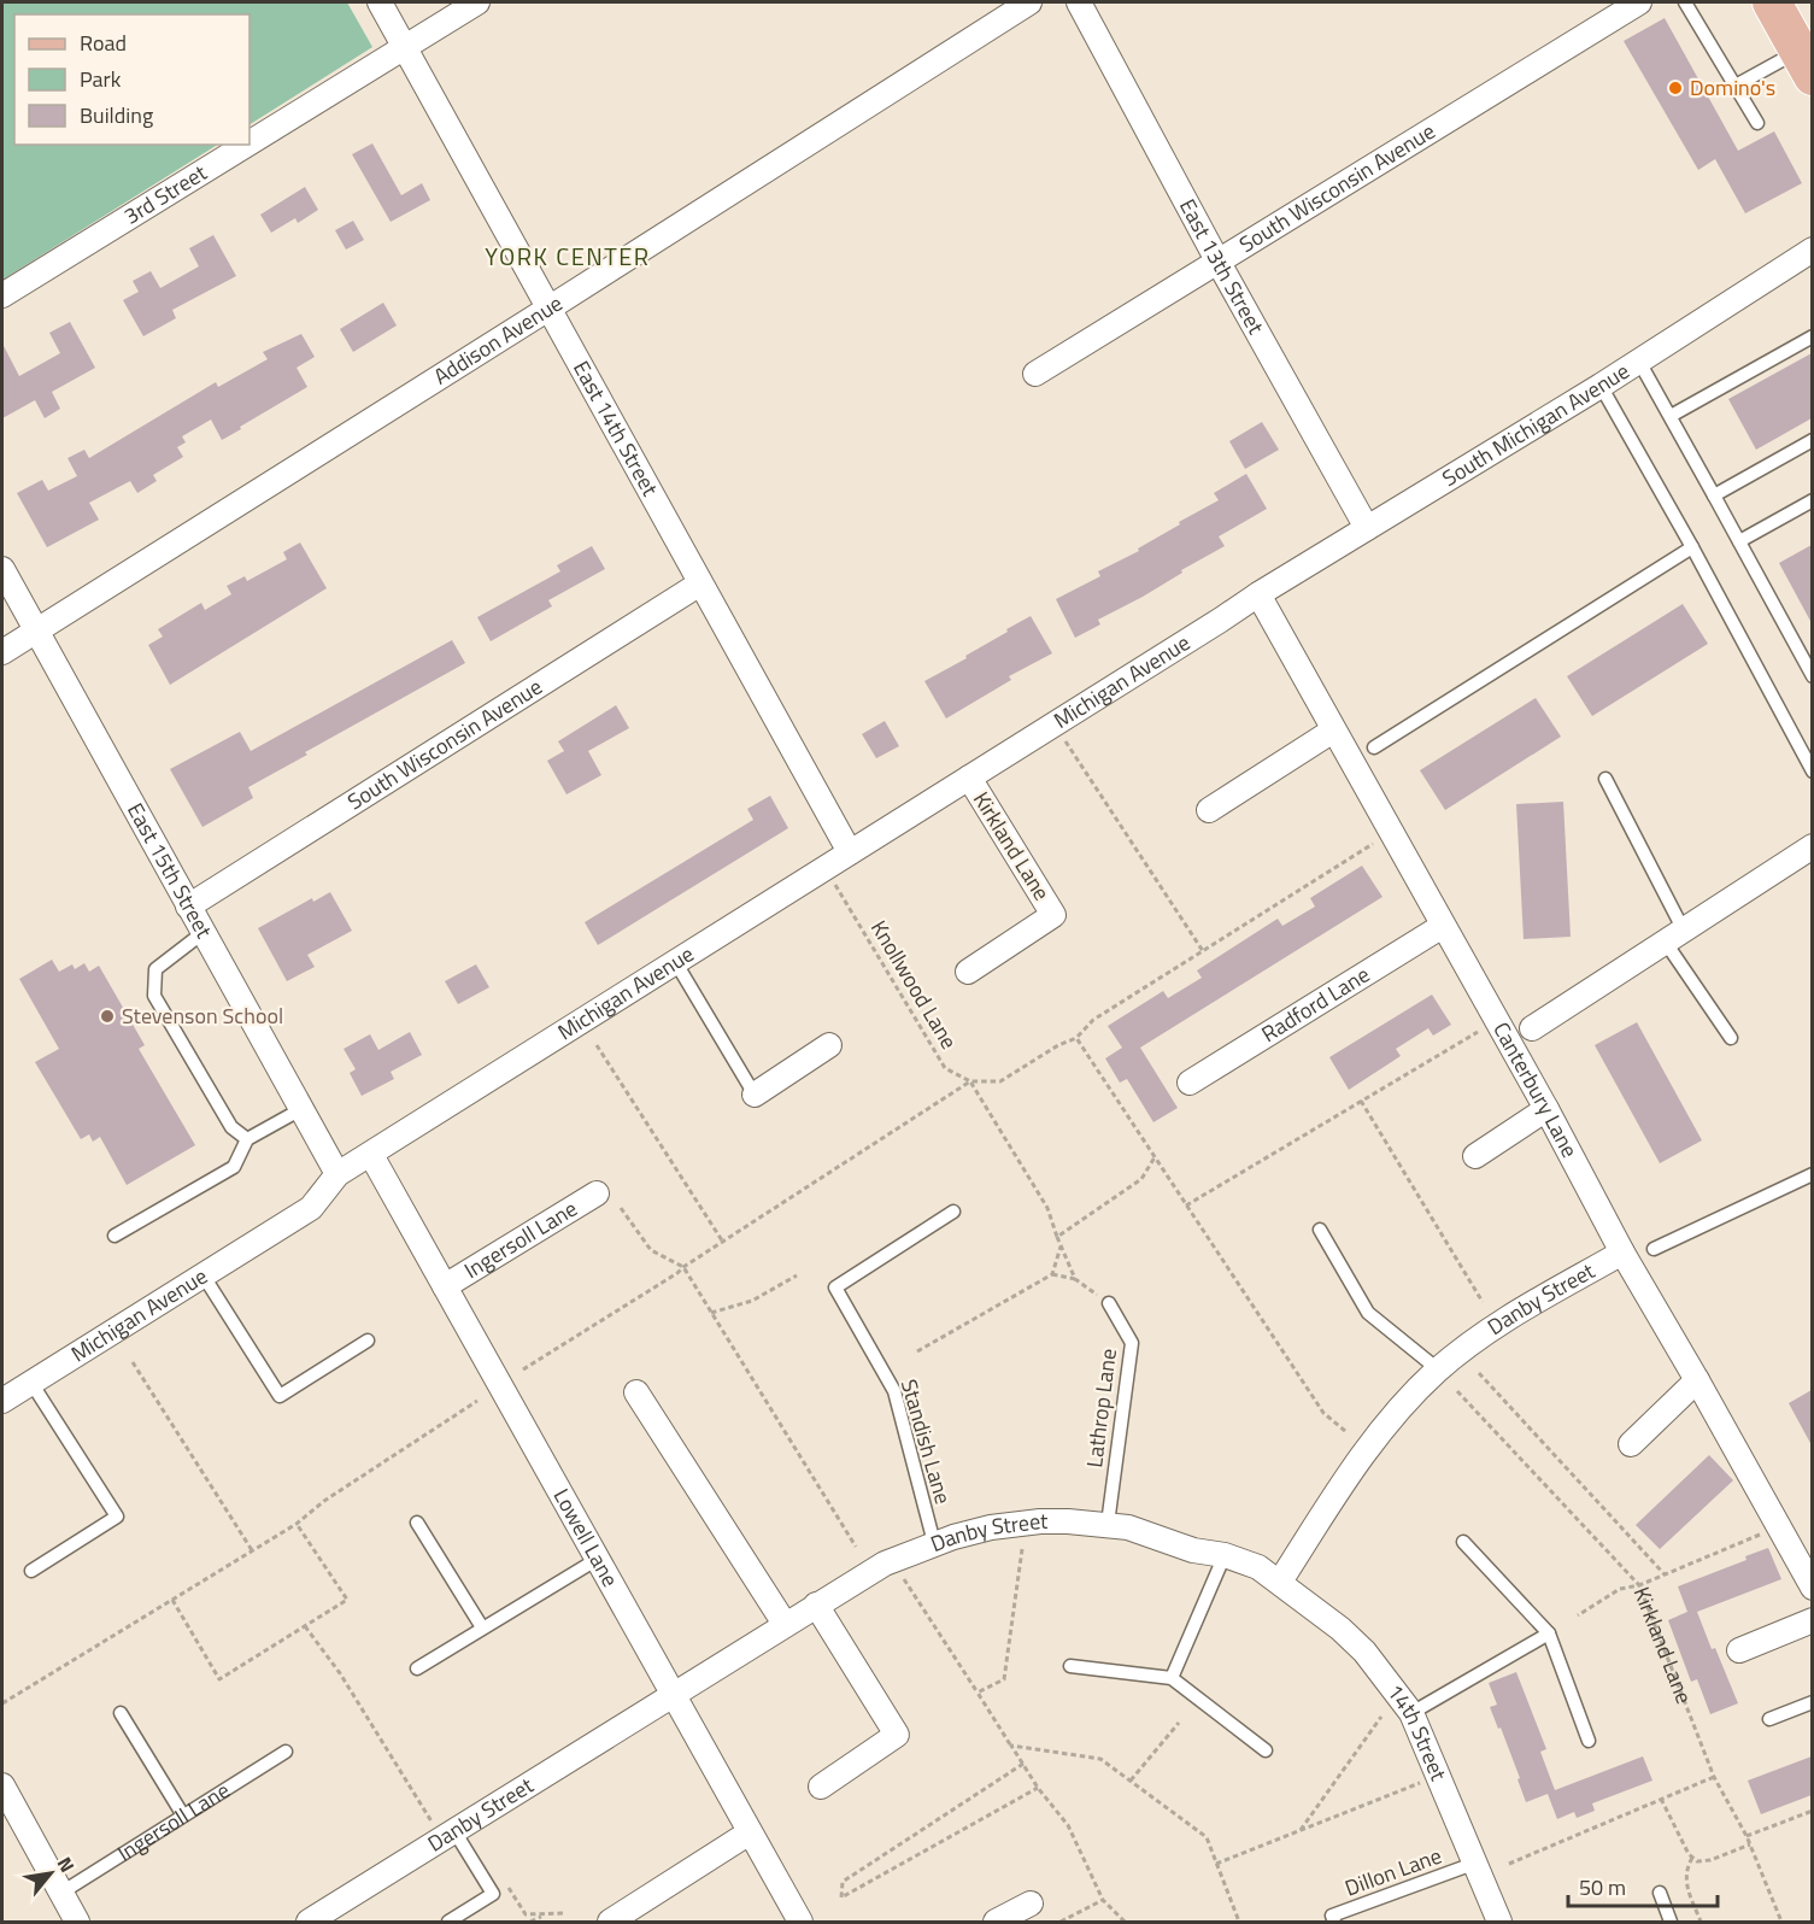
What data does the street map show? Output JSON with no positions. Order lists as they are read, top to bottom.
{
  "streets": {
    "street": [
      "South Wisconsin Avenue",
      "3rd Street",
      "East 13th Street",
      "Addison Avenue",
      "South Michigan Avenue",
      "East 14th Street",
      "Michigan Avenue",
      "Kirkland Lane",
      "East 15th Street",
      "Radford Lane",
      "Canterbury Lane",
      "Ingersoll Lane",
      "Danby Street",
      "Lowell Lane",
      "14th Street"
    ],
    "lane": ["Lathrop Lane", "Standish Lane", "Dillon Lane"],
    "path": ["Knollwood Lane"]
  },
  "crossings": [
    ["South Wisconsin Avenue", "East 13th Street"],
    ["South Wisconsin Avenue", "East 14th Street"],
    ["South Wisconsin Avenue", "East 15th Street"],
    ["3rd Street", "East 14th Street"],
    ["East 13th Street", "South Michigan Avenue"],
    ["Addison Avenue", "East 14th Street"],
    ["Addison Avenue", "East 15th Street"],
    ["South Michigan Avenue", "Michigan Avenue"],
    ["South Michigan Avenue", "Canterbury Lane"],
    ["East 14th Street", "Michigan Avenue"],
    ["Michigan Avenue", "Kirkland Lane"],
    ["Michigan Avenue", "East 15th Street"],
    ["Michigan Avenue", "Knollwood Lane"],
    ["Michigan Avenue", "Canterbury Lane"],
    ["Michigan Avenue", "Lowell Lane"],
    ["Kirkland Lane", "Canterbury Lane"],
    ["Radford Lane", "Canterbury Lane"],
    ["Canterbury Lane", "Danby Street"],
    ["Ingersoll Lane", "Lowell Lane"],
    ["Danby Street", "Lathrop Lane"],
    ["Danby Street", "Standish Lane"],
    ["Danby Street", "Lowell Lane"],
    ["Danby Street", "14th Street"],
    ["14th Street", "Dillon Lane"]
  ],
  "districts": ["YORK CENTER"],
  "places": ["Domino's", "Stevenson School"],
  "legend": ["Road", "Park", "Building"],
  "scale_bar": "50 m",
  "north": "top right"
}
